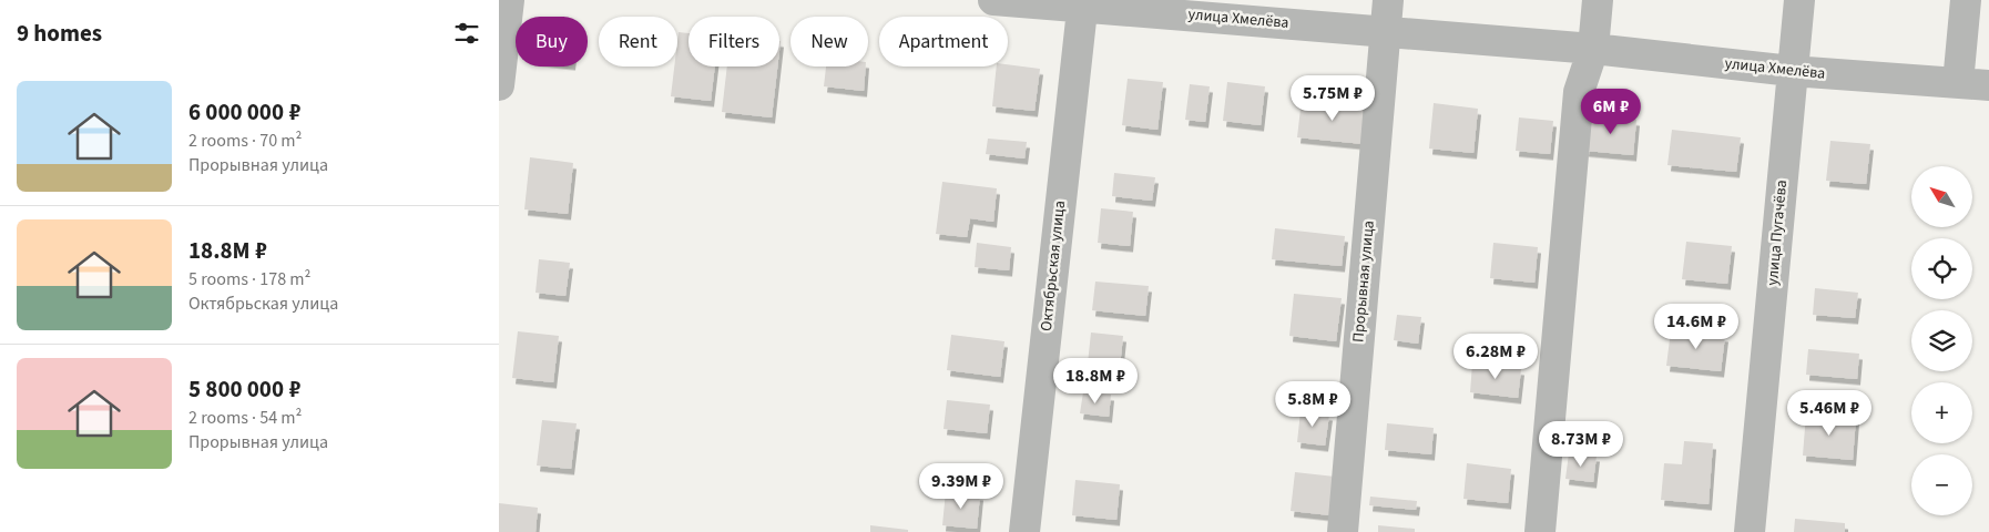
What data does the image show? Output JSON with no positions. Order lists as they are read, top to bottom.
{
  "streets": {
    "street": [
      "улица Хмелёва",
      "улица Пугачёва",
      "Октябрьская улица",
      "Прорывная улица"
    ]
  },
  "crossings": [
    ["улица Хмелёва", "улица Пугачёва"],
    ["улица Хмелёва", "Октябрьская улица"],
    ["улица Хмелёва", "Прорывная улица"]
  ],
  "north": "top left",
  "page": {
    "heading": "9 homes",
    "chip": [
      "Buy",
      "Rent",
      "Filters",
      "New",
      "Apartment"
    ],
    "list": [
      {
        "name": "6 000 000 ₽",
        "note": "2 rooms · 70 m² · Прорывная улица"
      },
      {
        "name": "18.8M ₽",
        "note": "5 rooms · 178 m² · Октябрьская улица"
      },
      {
        "name": "5 800 000 ₽",
        "note": "2 rooms · 54 m² · Прорывная улица"
      }
    ],
    "price": [
      "5.75M ₽",
      "6M ₽",
      "14.6M ₽",
      "6.28M ₽",
      "18.8M ₽",
      "5.8M ₽",
      "5.46M ₽",
      "8.73M ₽",
      "9.39M ₽"
    ],
    "map_buttons": ["+", "−"]
  }
}
